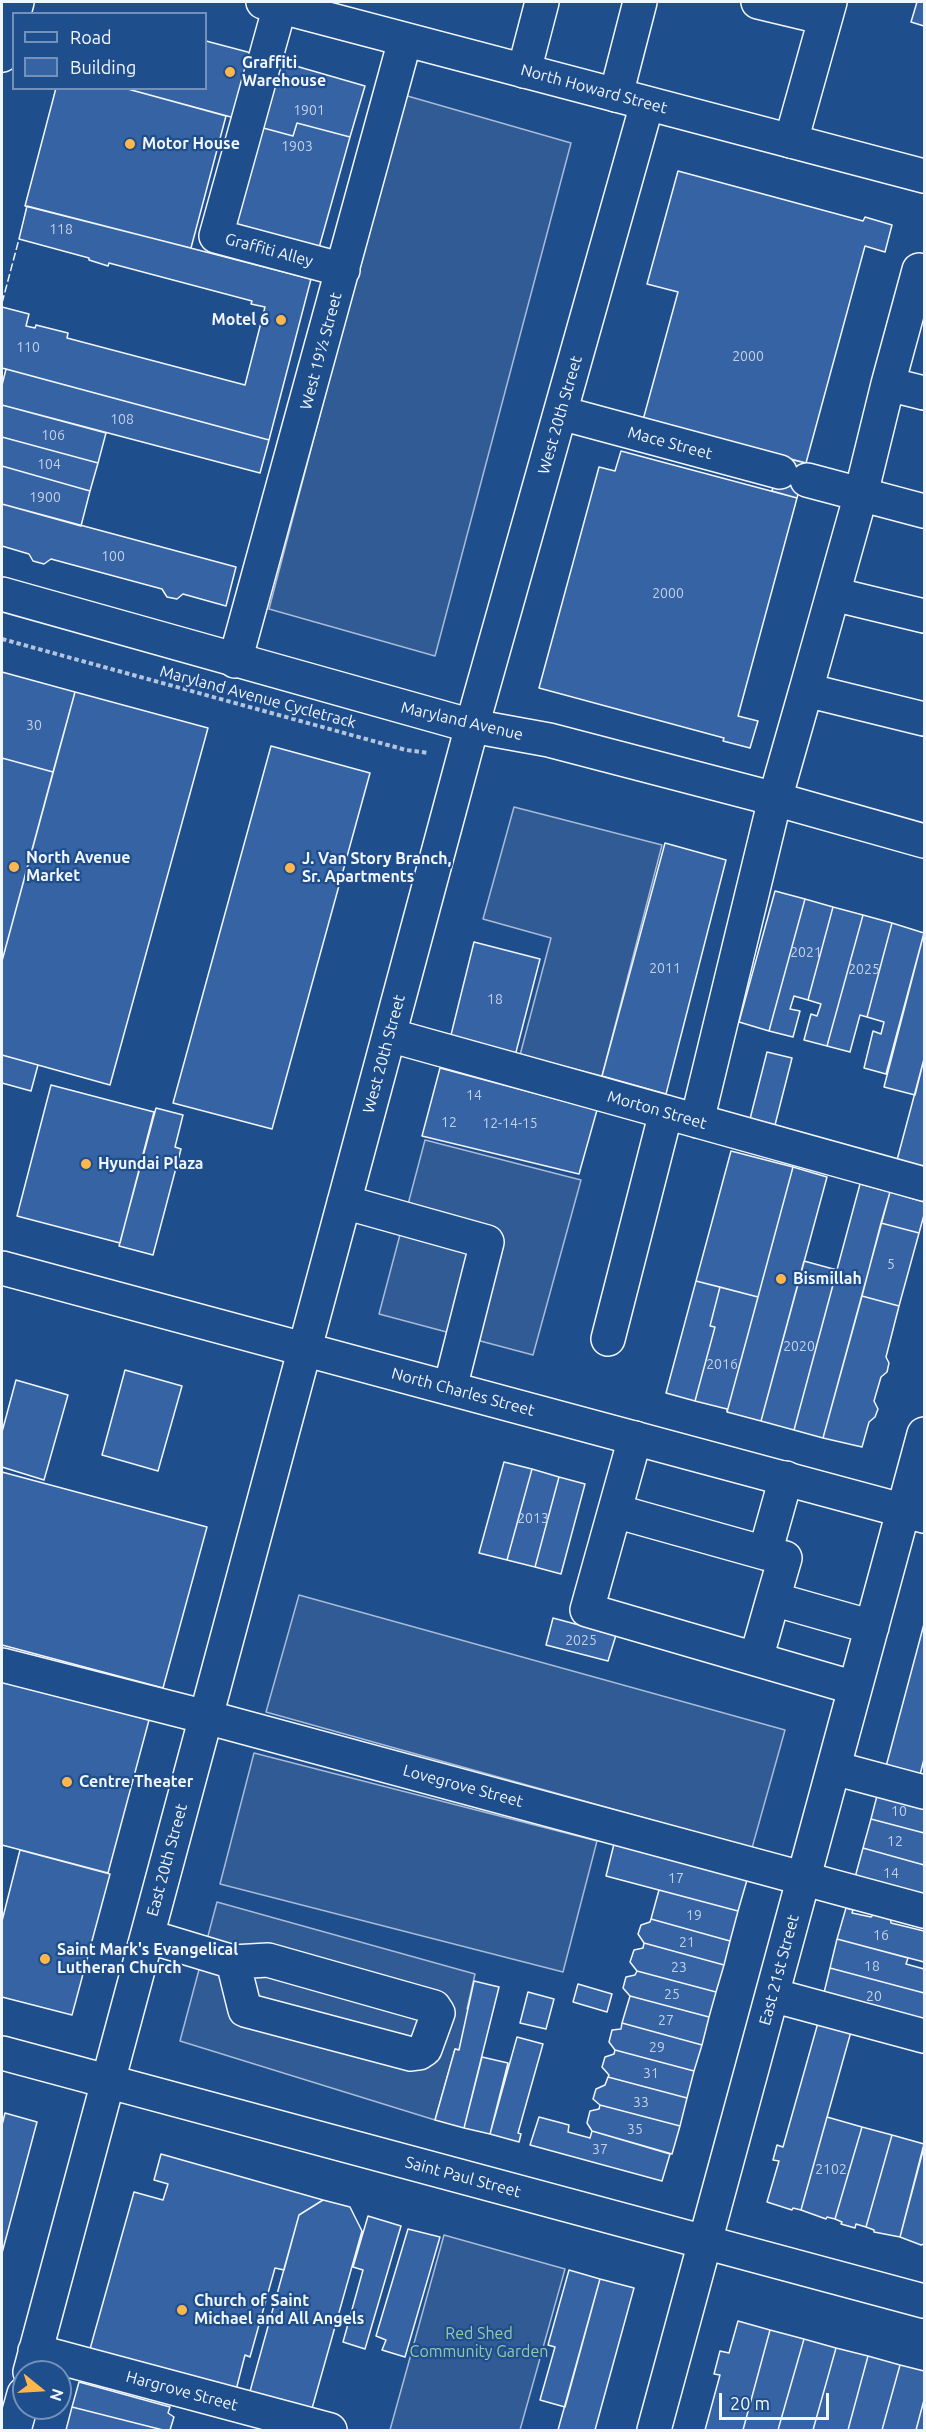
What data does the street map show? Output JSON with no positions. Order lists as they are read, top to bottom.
{
  "streets": {
    "main road": [
      "North Howard Street",
      "Graffiti Alley",
      "West 19½ Street",
      "West 20th Street",
      "Mace Street",
      "Maryland Avenue",
      "Morton Street",
      "North Charles Street",
      "Lovegrove Street",
      "East 20th Street",
      "East 21st Street",
      "Saint Paul Street",
      "Hargrove Street"
    ],
    "path": ["Maryland Avenue Cycletrack"]
  },
  "crossings": [
    ["North Howard Street", "Graffiti Alley"],
    ["North Howard Street", "West 19½ Street"],
    ["North Howard Street", "West 20th Street"],
    ["Graffiti Alley", "West 19½ Street"],
    ["West 19½ Street", "Maryland Avenue"],
    ["West 20th Street", "Mace Street"],
    ["West 20th Street", "Maryland Avenue Cycletrack"],
    ["West 20th Street", "Maryland Avenue"],
    ["West 20th Street", "Morton Street"],
    ["West 20th Street", "North Charles Street"],
    ["West 20th Street", "East 20th Street"],
    ["North Charles Street", "East 20th Street"],
    ["North Charles Street", "East 21st Street"],
    ["Lovegrove Street", "East 20th Street"],
    ["Lovegrove Street", "East 21st Street"],
    ["East 20th Street", "Saint Paul Street"],
    ["East 21st Street", "Saint Paul Street"]
  ],
  "parks": ["Red Shed Community Garden"],
  "places": [
    "Graffiti Warehouse",
    "Motor House",
    "Motel 6",
    "North Avenue Market",
    "J. Van Story Branch, Sr. Apartments",
    "Hyundai Plaza",
    "Bismillah",
    "Centre Theater",
    "Saint Mark's Evangelical Lutheran Church",
    "Church of Saint Michael and All Angels"
  ],
  "house_numbers": [
    "1901",
    "1903",
    "118",
    "110",
    "2000",
    "108",
    "106",
    "104",
    "1900",
    "100",
    "2000",
    "30",
    "2021",
    "2011",
    "2025",
    "18",
    "14",
    "12",
    "12-14-15",
    "5",
    "2020",
    "2016",
    "2013",
    "2025",
    "10",
    "12",
    "14",
    "17",
    "19",
    "16",
    "21",
    "18",
    "23",
    "25",
    "20",
    "27",
    "29",
    "31",
    "33",
    "35",
    "37",
    "2102"
  ],
  "legend": ["Road", "Building"],
  "scale_bar": "20 m",
  "north": "right"
}
